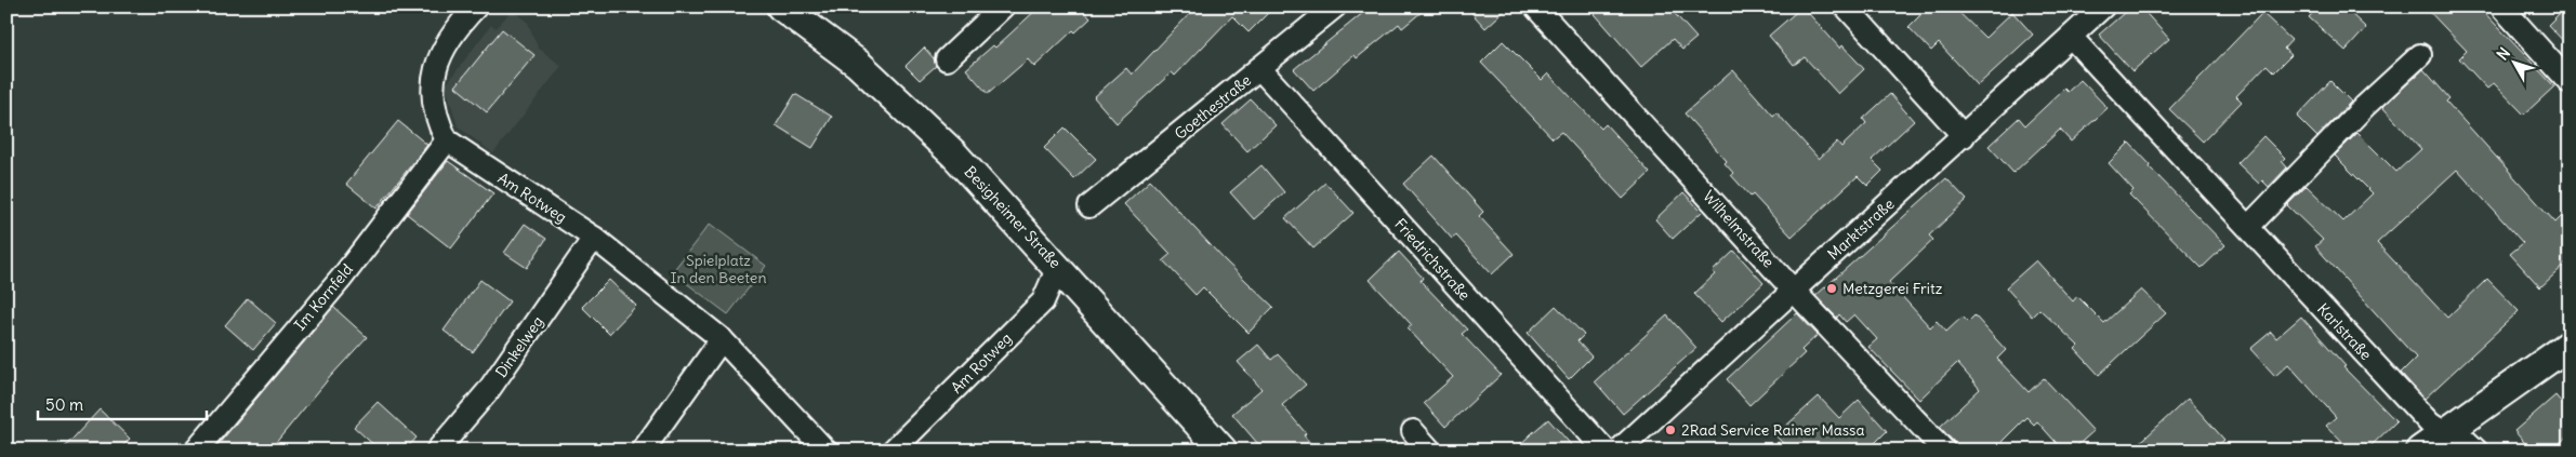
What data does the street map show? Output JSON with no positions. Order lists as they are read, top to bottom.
{
  "streets": {
    "main road": ["Besigheimer Straße"],
    "street": [
      "Goethestraße",
      "Am Rotweg",
      "Wilhelmstraße",
      "Marktstraße",
      "Friedrichstraße",
      "Im Kornfeld",
      "Karlstraße",
      "Dinkelweg"
    ]
  },
  "crossings": [
    ["Goethestraße", "Friedrichstraße"],
    ["Am Rotweg", "Besigheimer Straße"],
    ["Am Rotweg", "Im Kornfeld"],
    ["Am Rotweg", "Dinkelweg"],
    ["Wilhelmstraße", "Marktstraße"],
    ["Marktstraße", "Karlstraße"]
  ],
  "parks": ["Spielplatz In den Beeten"],
  "places": ["Metzgerei Fritz", "2Rad Service Rainer Massa"],
  "scale_bar": "50 m",
  "north": "top left"
}
